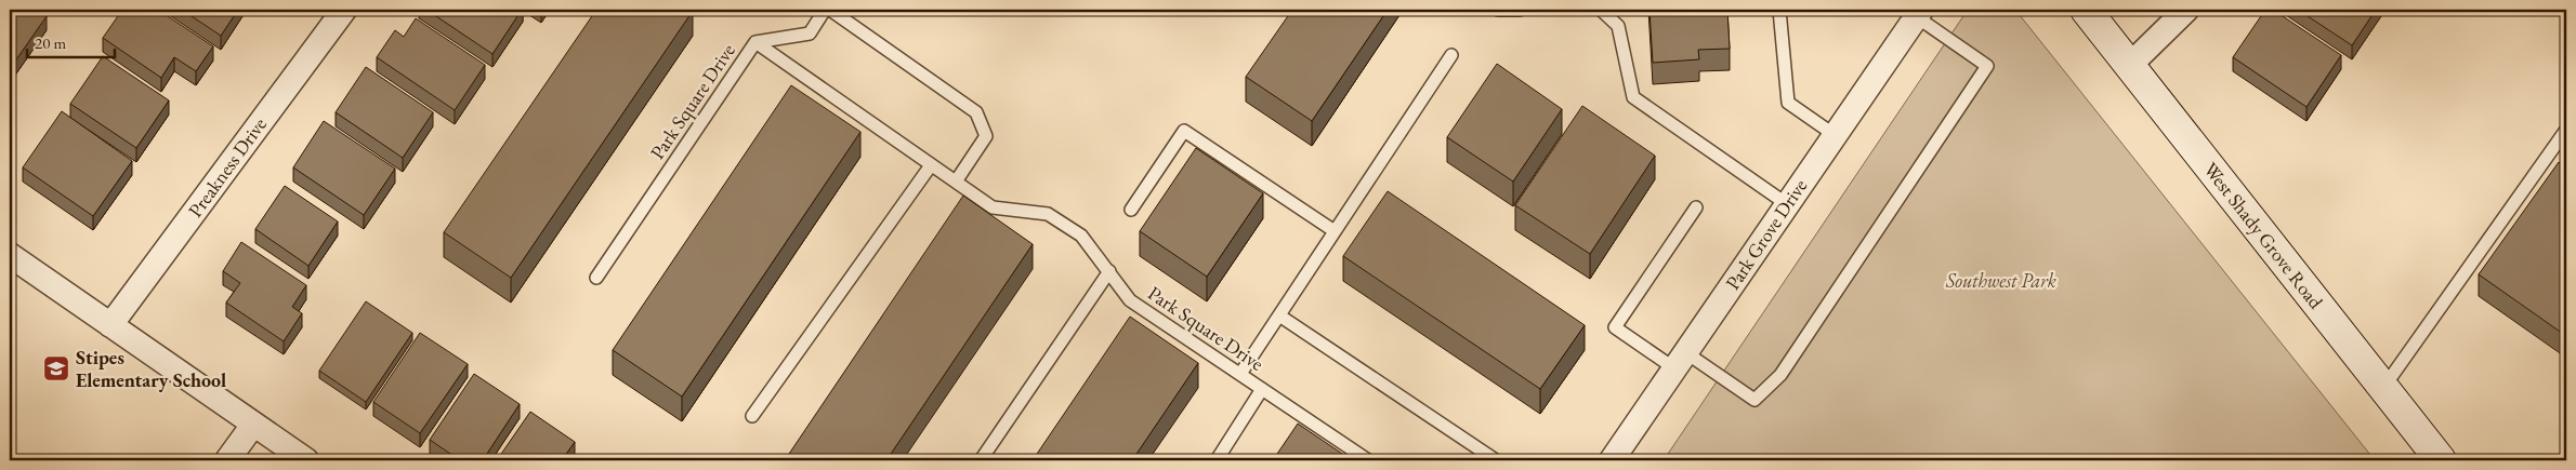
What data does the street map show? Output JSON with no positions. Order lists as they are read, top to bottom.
{
  "streets": {
    "main road": ["West Shady Grove Road"],
    "street": ["Preakness Drive", "Park Grove Drive"],
    "lane": ["Park Square Drive"]
  },
  "parks": ["Southwest Park"],
  "places": {
    "school or university": ["Stipes Elementary School"]
  },
  "scale_bar": "20 m"
}
